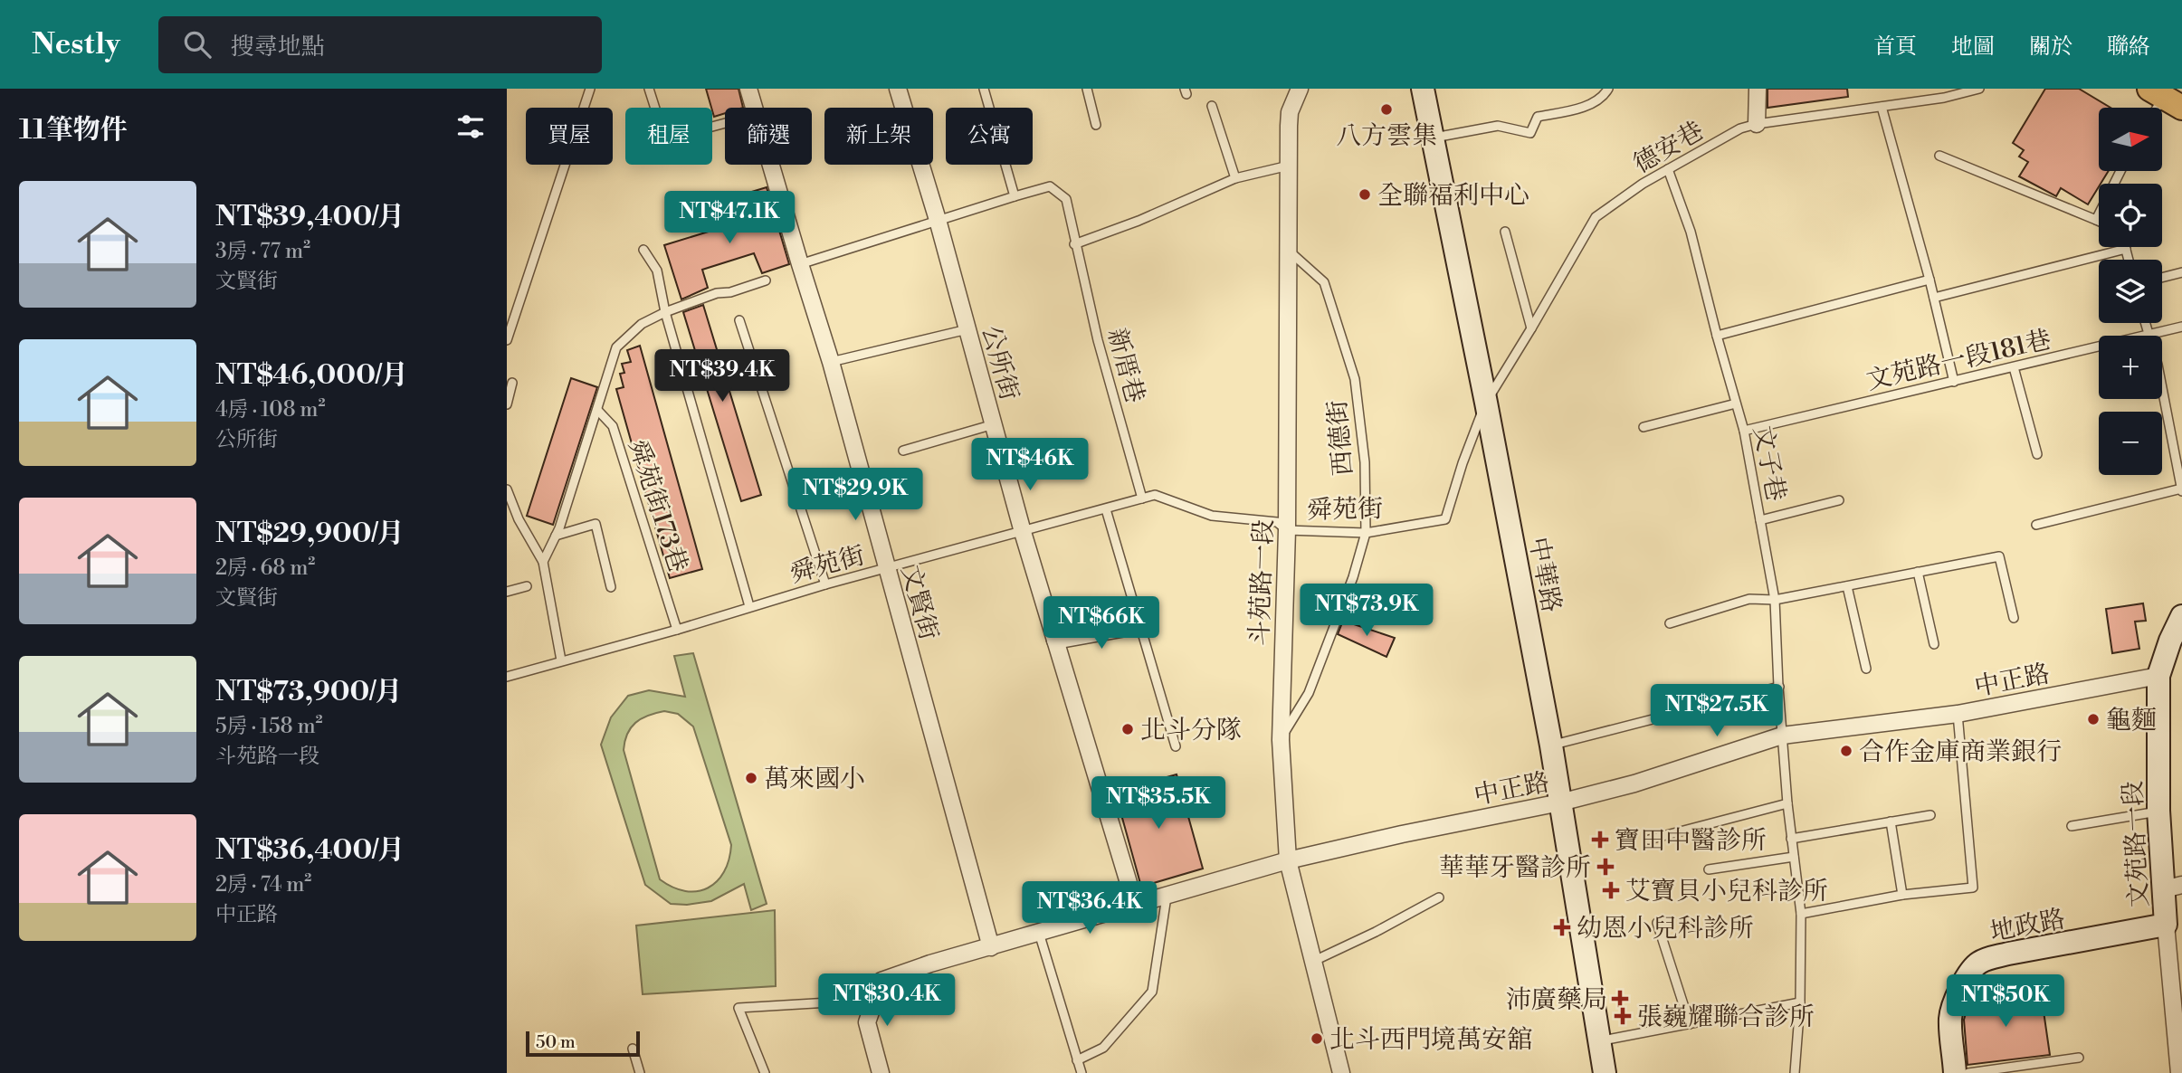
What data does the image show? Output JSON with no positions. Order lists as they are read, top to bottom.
{
  "streets": {
    "main road": ["中華路", "文苑路一段", "地政路"],
    "street": [
      "公所街",
      "斗苑路一段",
      "文賢街",
      "中正路"
    ],
    "lane": [
      "德安巷",
      "文苑路一段181巷",
      "新厝巷",
      "西德街",
      "文子巷",
      "舜苑街173巷",
      "舜苑街"
    ]
  },
  "crossings": [
    ["德安巷", "文子巷"],
    ["德安巷", "舜苑街"],
    ["德安巷", "中華路"],
    ["文苑路一段181巷", "文子巷"],
    ["公所街", "舜苑街"],
    ["公所街", "中正路"],
    ["新厝巷", "舜苑街"],
    ["西德街", "舜苑街"],
    ["西德街", "斗苑路一段"],
    ["文子巷", "中正路"],
    ["舜苑街173巷", "舜苑街"],
    ["舜苑街", "中華路"],
    ["舜苑街", "斗苑路一段"],
    ["舜苑街", "文賢街"],
    ["中華路", "中正路"],
    ["斗苑路一段", "中正路"],
    ["文賢街", "中正路"],
    ["中正路", "文苑路一段"],
    ["文苑路一段", "地政路"]
  ],
  "places": {
    "other": [
      "八方雲集",
      "全聯福利中心",
      "龜麵",
      "北斗分隊",
      "合作金庫商業銀行",
      "萬來國小",
      "北斗西門境萬安舘"
    ],
    "health": [
      "寶田中醫診所",
      "華華牙醫診所",
      "艾寶貝小兒科診所",
      "幼恩小兒科診所",
      "沛廣藥局",
      "張巍耀聯合診所"
    ]
  },
  "scale_bar": "50 m",
  "north": "right",
  "page": {
    "header": "Nestly",
    "search": "搜尋地點",
    "nav": [
      "首頁",
      "地圖",
      "關於",
      "聯絡"
    ],
    "heading": "11筆物件",
    "map_buttons": ["+", "−"],
    "chip": [
      "買屋",
      "租屋",
      "篩選",
      "新上架",
      "公寓"
    ],
    "list": [
      {
        "name": "NT$39,400/月",
        "note": "3房 · 77 m² · 文賢街"
      },
      {
        "name": "NT$46,000/月",
        "note": "4房 · 108 m² · 公所街"
      },
      {
        "name": "NT$29,900/月",
        "note": "2房 · 68 m² · 文賢街"
      },
      {
        "name": "NT$73,900/月",
        "note": "5房 · 158 m² · 斗苑路一段"
      },
      {
        "name": "NT$36,400/月",
        "note": "2房 · 74 m² · 中正路"
      }
    ],
    "price": [
      "NT$47.1K",
      "NT$39.4K",
      "NT$46K",
      "NT$29.9K",
      "NT$73.9K",
      "NT$66K",
      "NT$27.5K",
      "NT$35.5K",
      "NT$36.4K",
      "NT$30.4K",
      "NT$50K"
    ],
    "scale": "50 m"
  }
}
